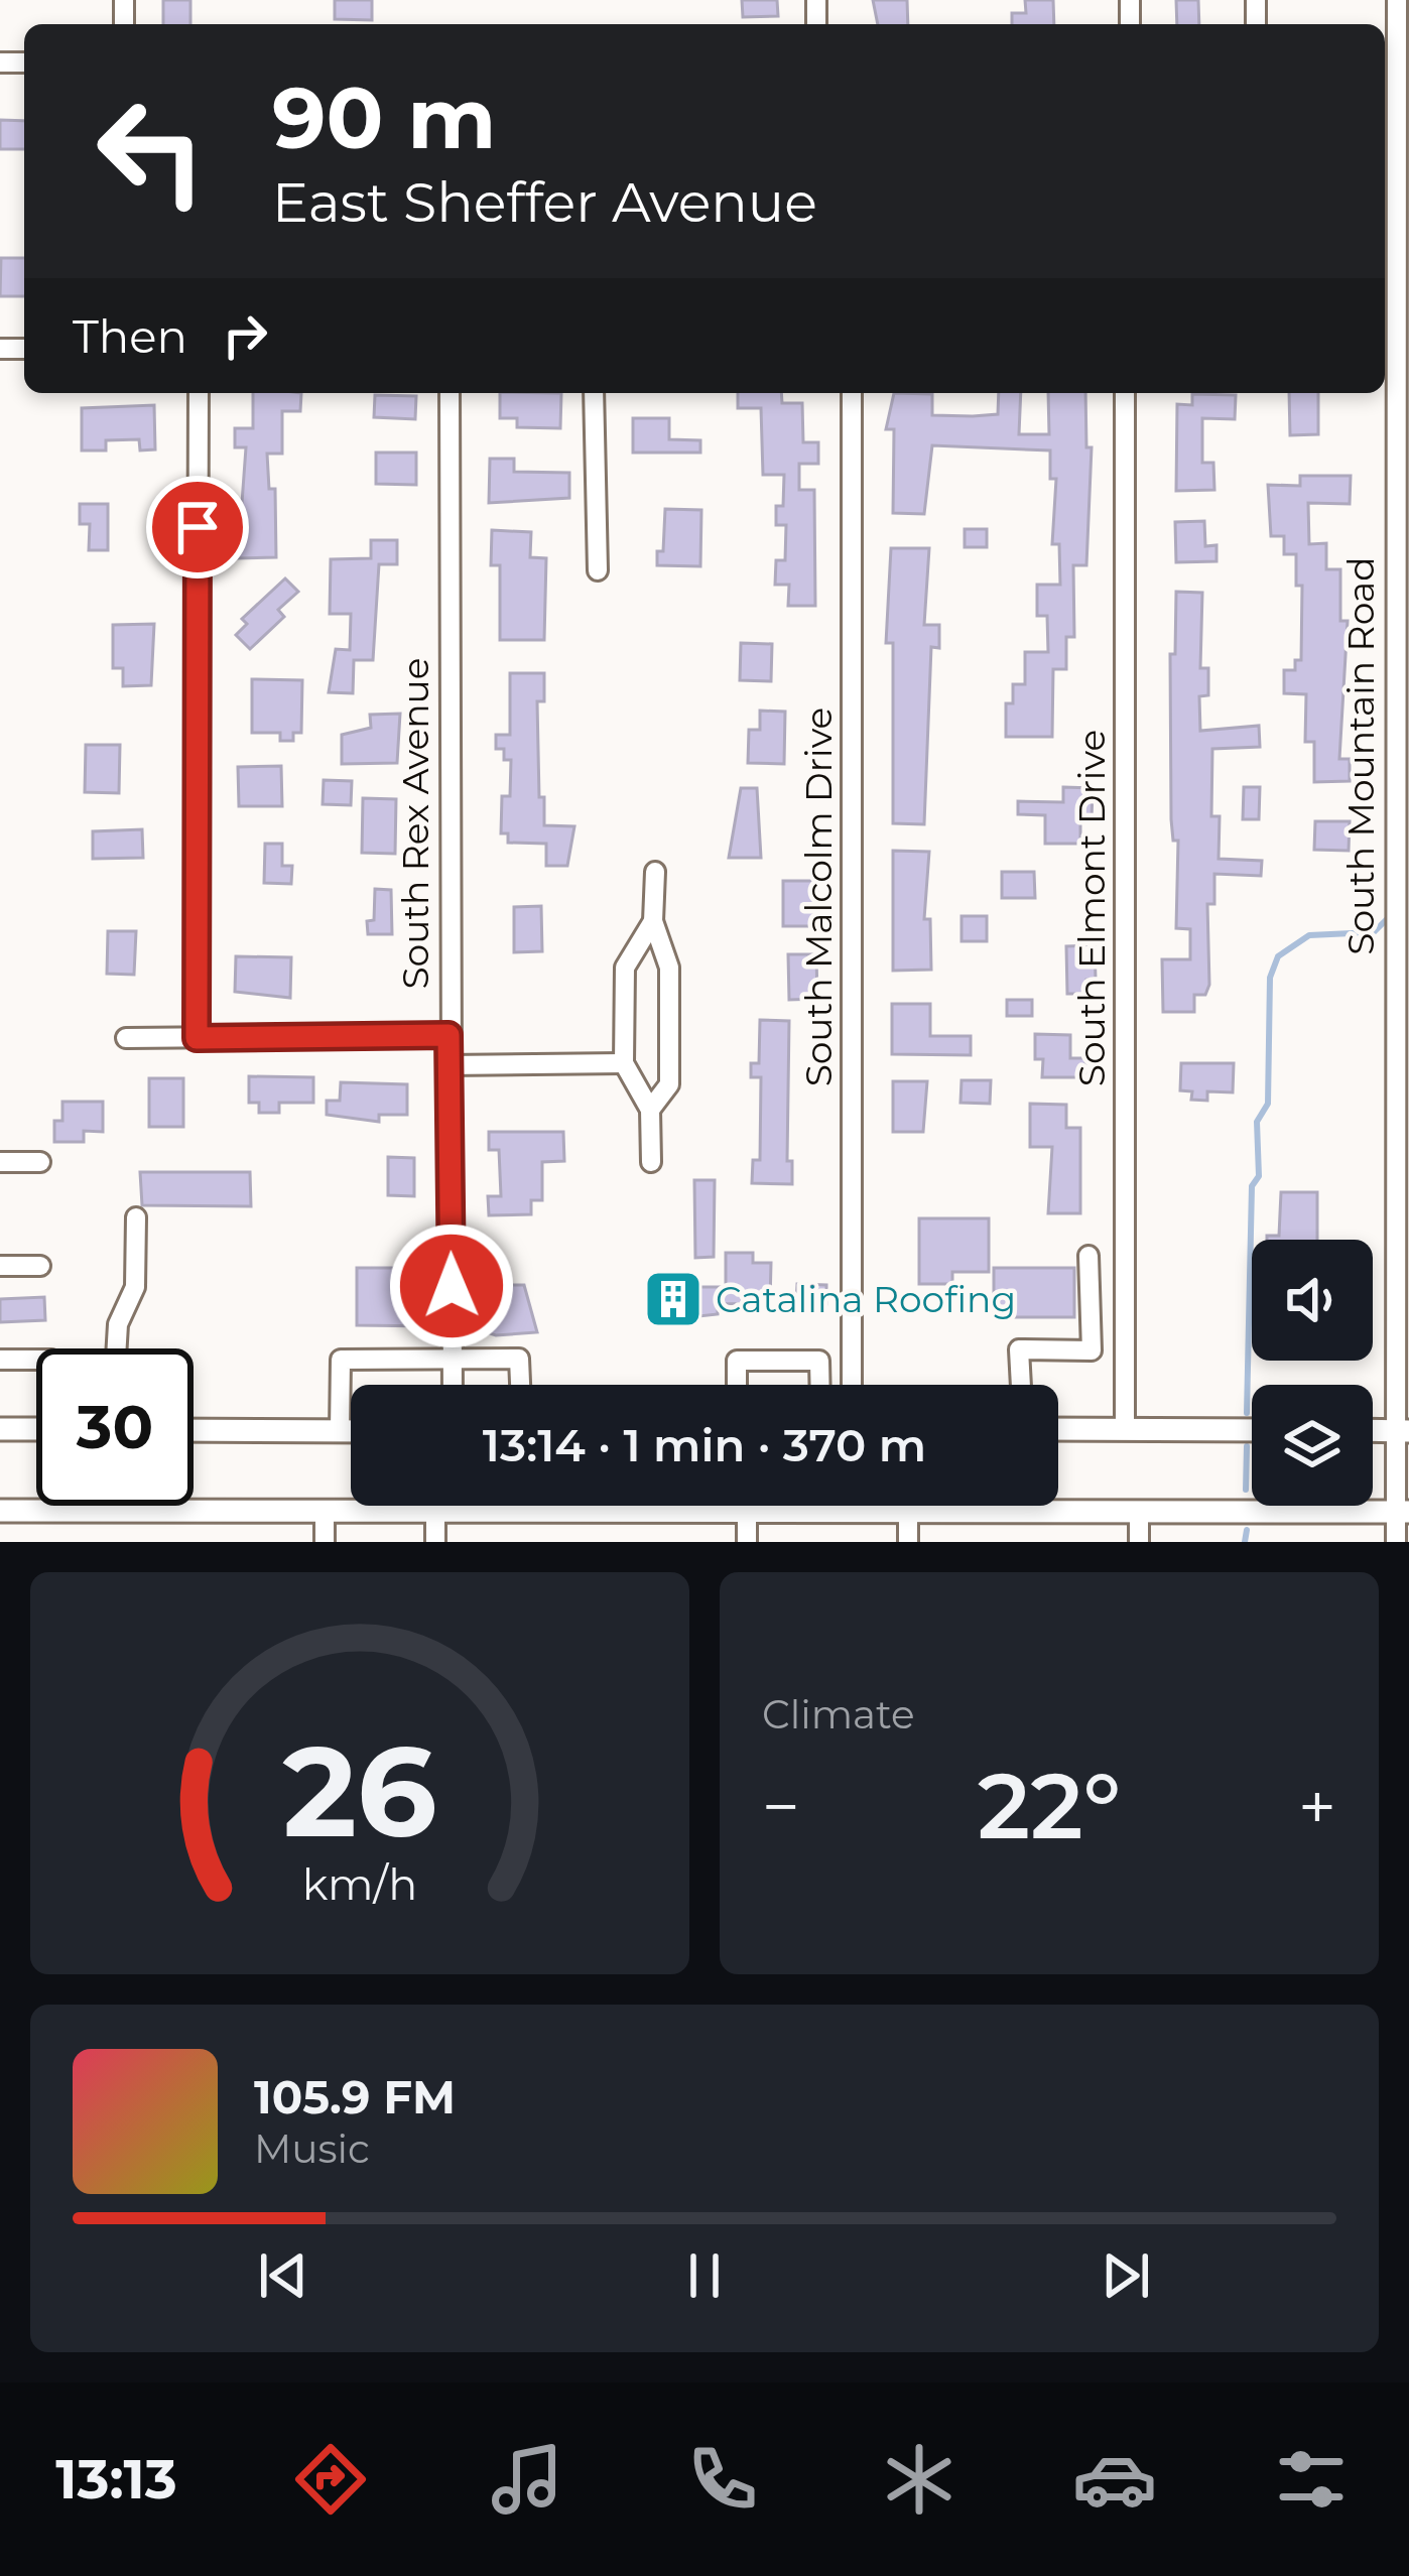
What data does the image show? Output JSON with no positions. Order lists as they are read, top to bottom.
{
  "streets": {
    "street": [
      "South Mountain Road",
      "South Rex Avenue",
      "South Malcolm Drive",
      "South Elmont Drive"
    ]
  },
  "places": {
    "building": ["Catalina Roofing"]
  },
  "page": {
    "turn": ["90 m", "East Sheffer Avenue"],
    "then": "Then",
    "limit": "30",
    "trip": "13:14 · 1 min · 370 m",
    "tile": "Climate",
    "heat": ["−", "22°", "+"],
    "song": ["105.9 FM", "Music"],
    "tabs": "13:13",
    "gauge": ["26", "km/h"]
  }
}
